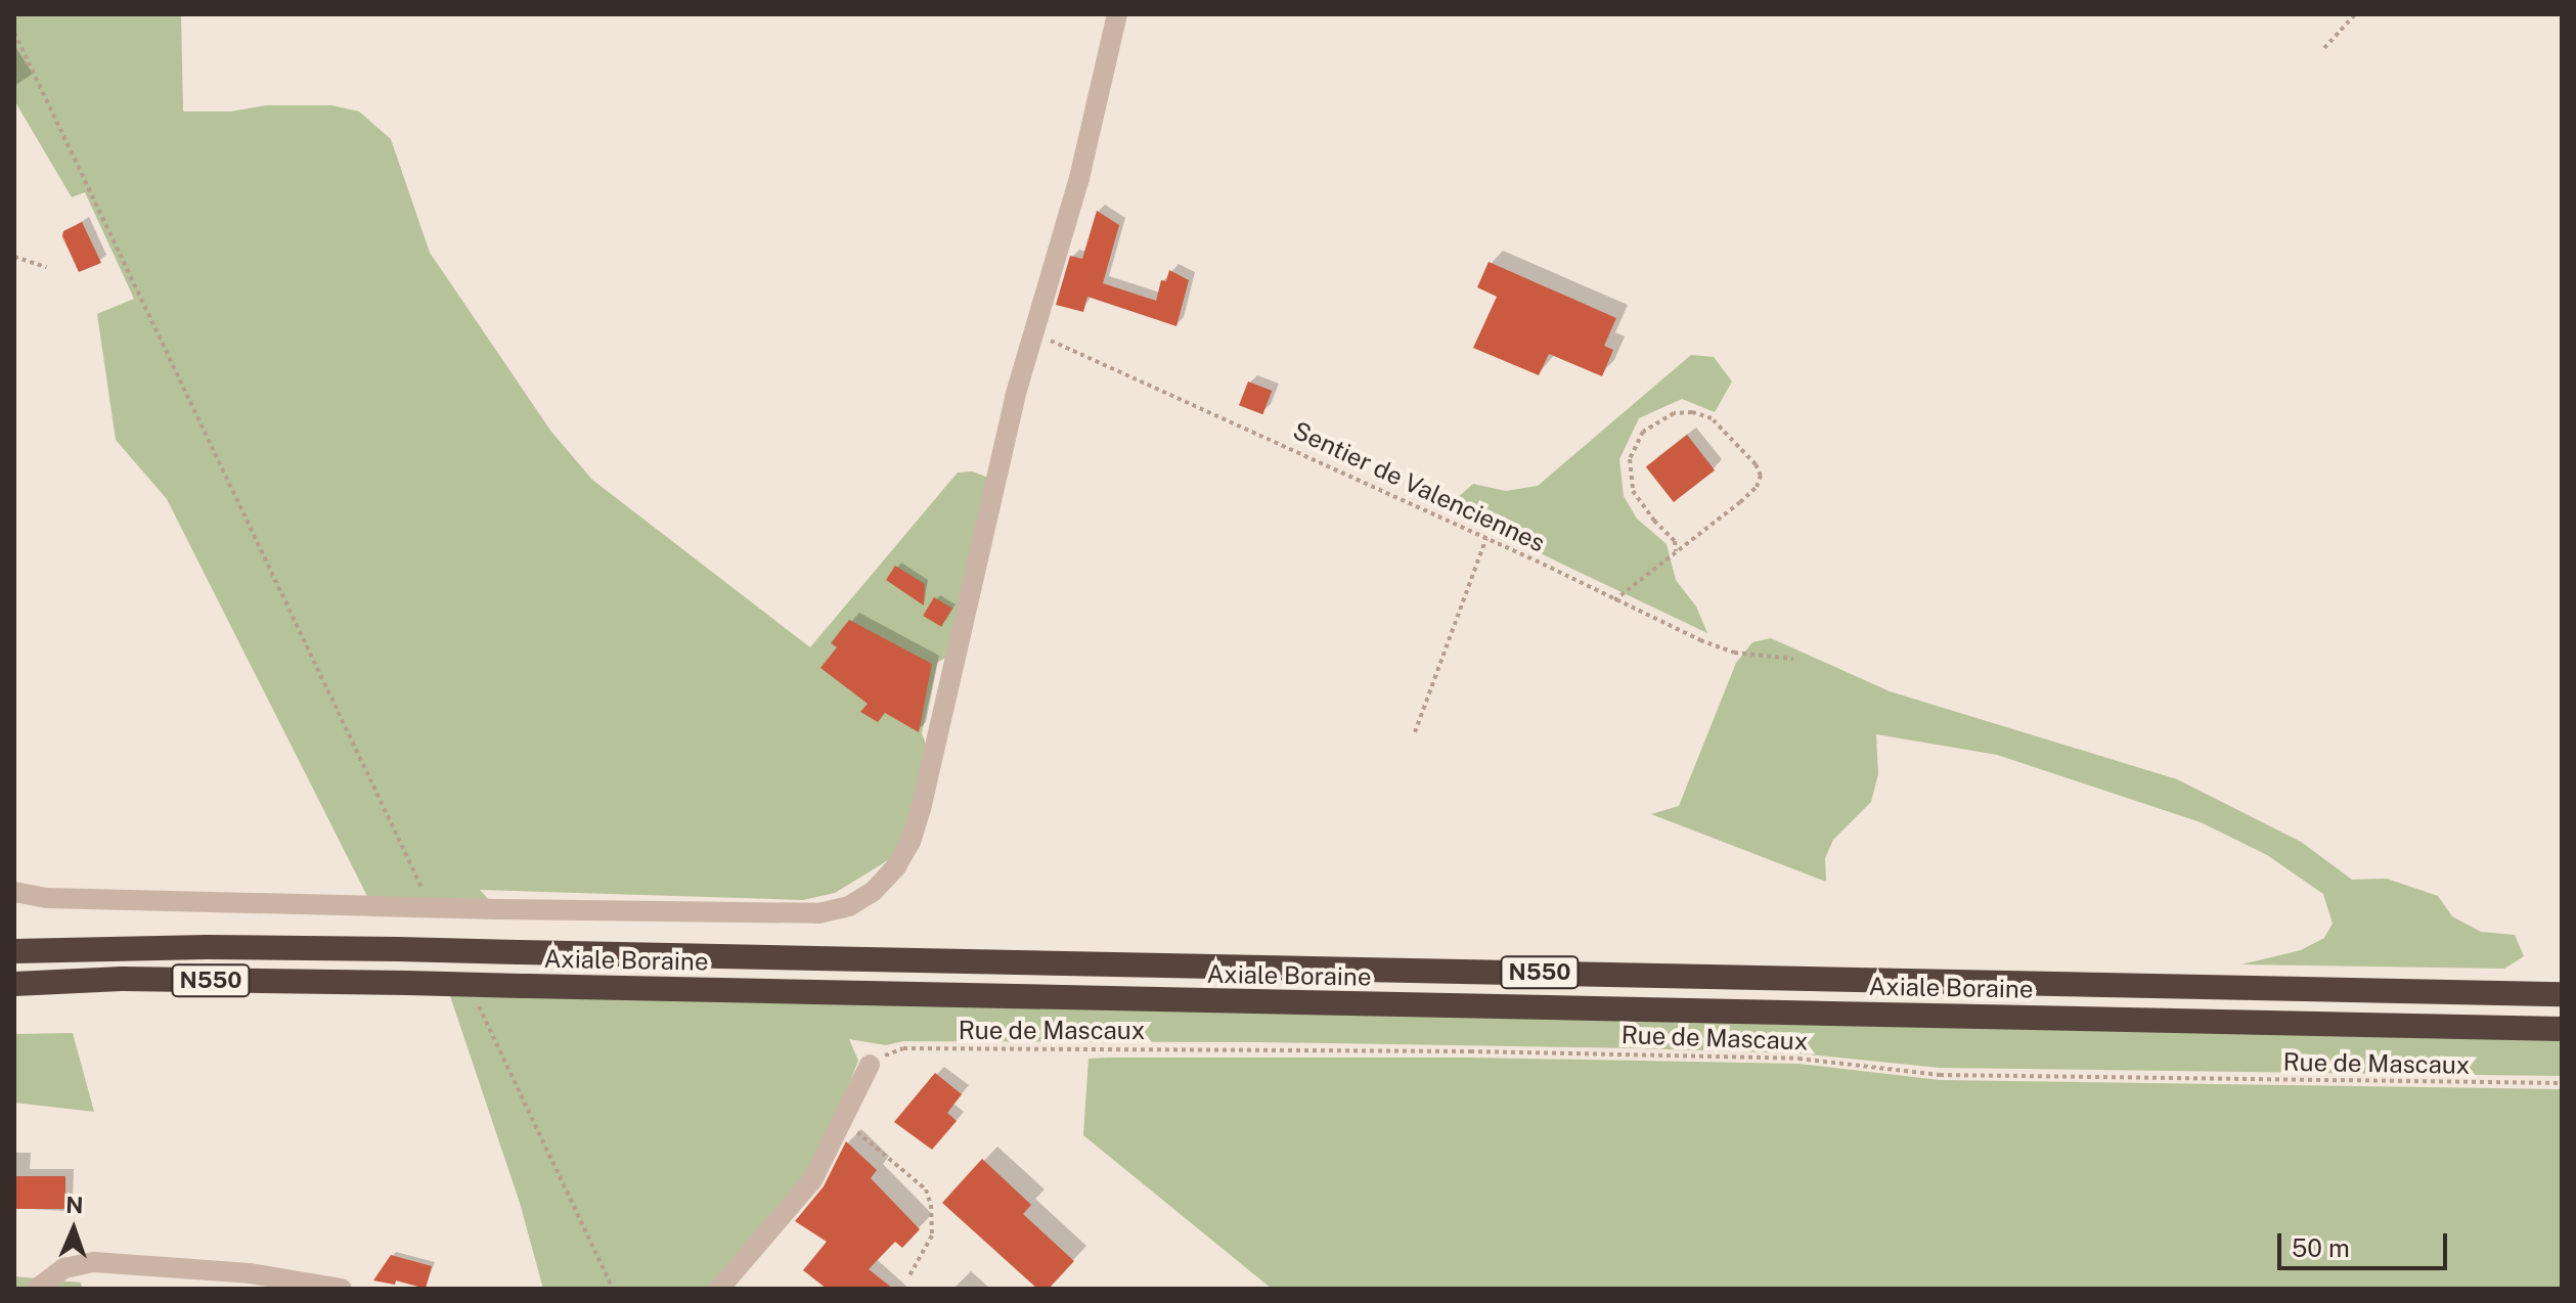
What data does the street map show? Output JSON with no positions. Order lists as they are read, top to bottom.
{
  "streets": {
    "highway": ["Axiale Boraine", "N550"],
    "path": ["Sentier de Valenciennes", "Rue de Mascaux"]
  },
  "scale_bar": "50 m",
  "north": "top"
}
